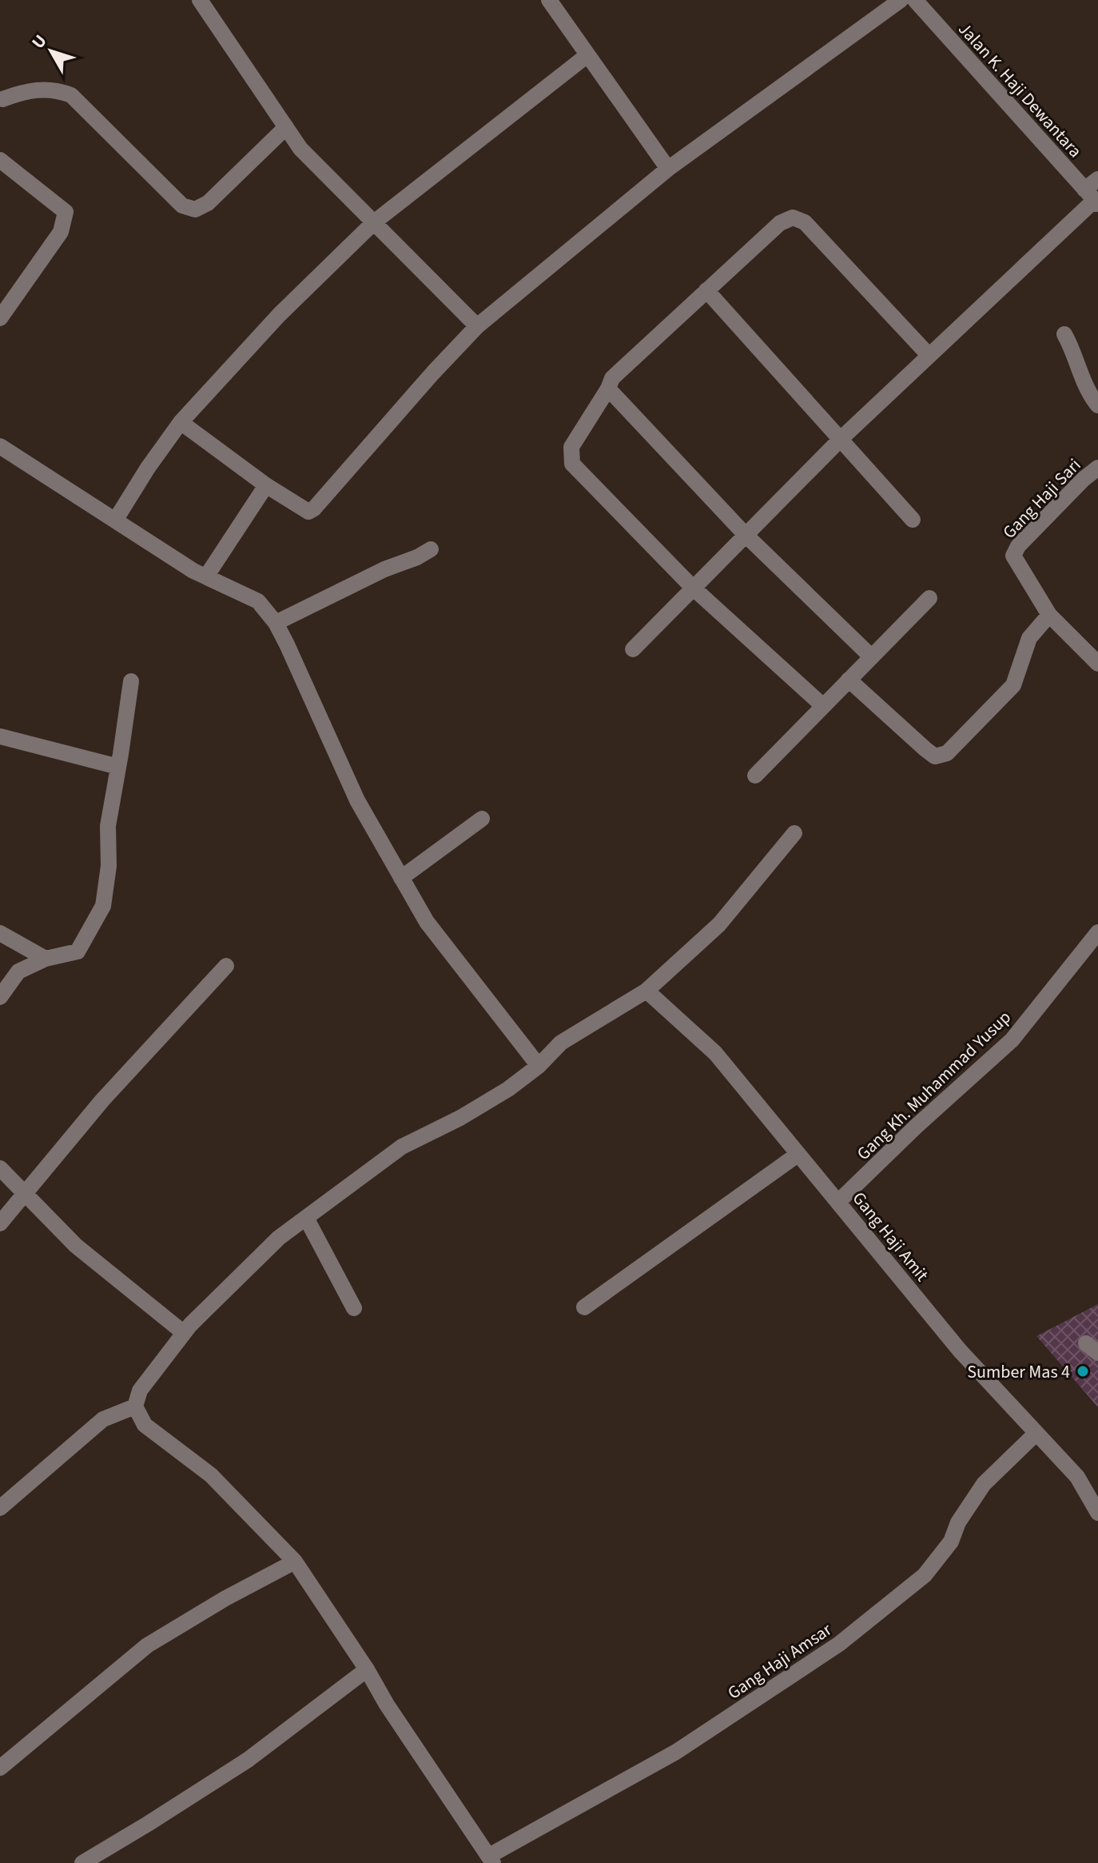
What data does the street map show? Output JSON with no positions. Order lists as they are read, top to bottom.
{
  "streets": {
    "street": [
      "Jalan K. Haji Dewantara",
      "Gang Haji Sari",
      "Gang Kh. Muhammad Yusup",
      "Gang Haji Amit",
      "Gang Haji Amsar"
    ]
  },
  "crossings": [
    ["Gang Kh. Muhammad Yusup", "Gang Haji Amit"],
    ["Gang Haji Amit", "Gang Haji Amsar"]
  ],
  "places": ["Sumber Mas 4"],
  "north": "top left"
}
